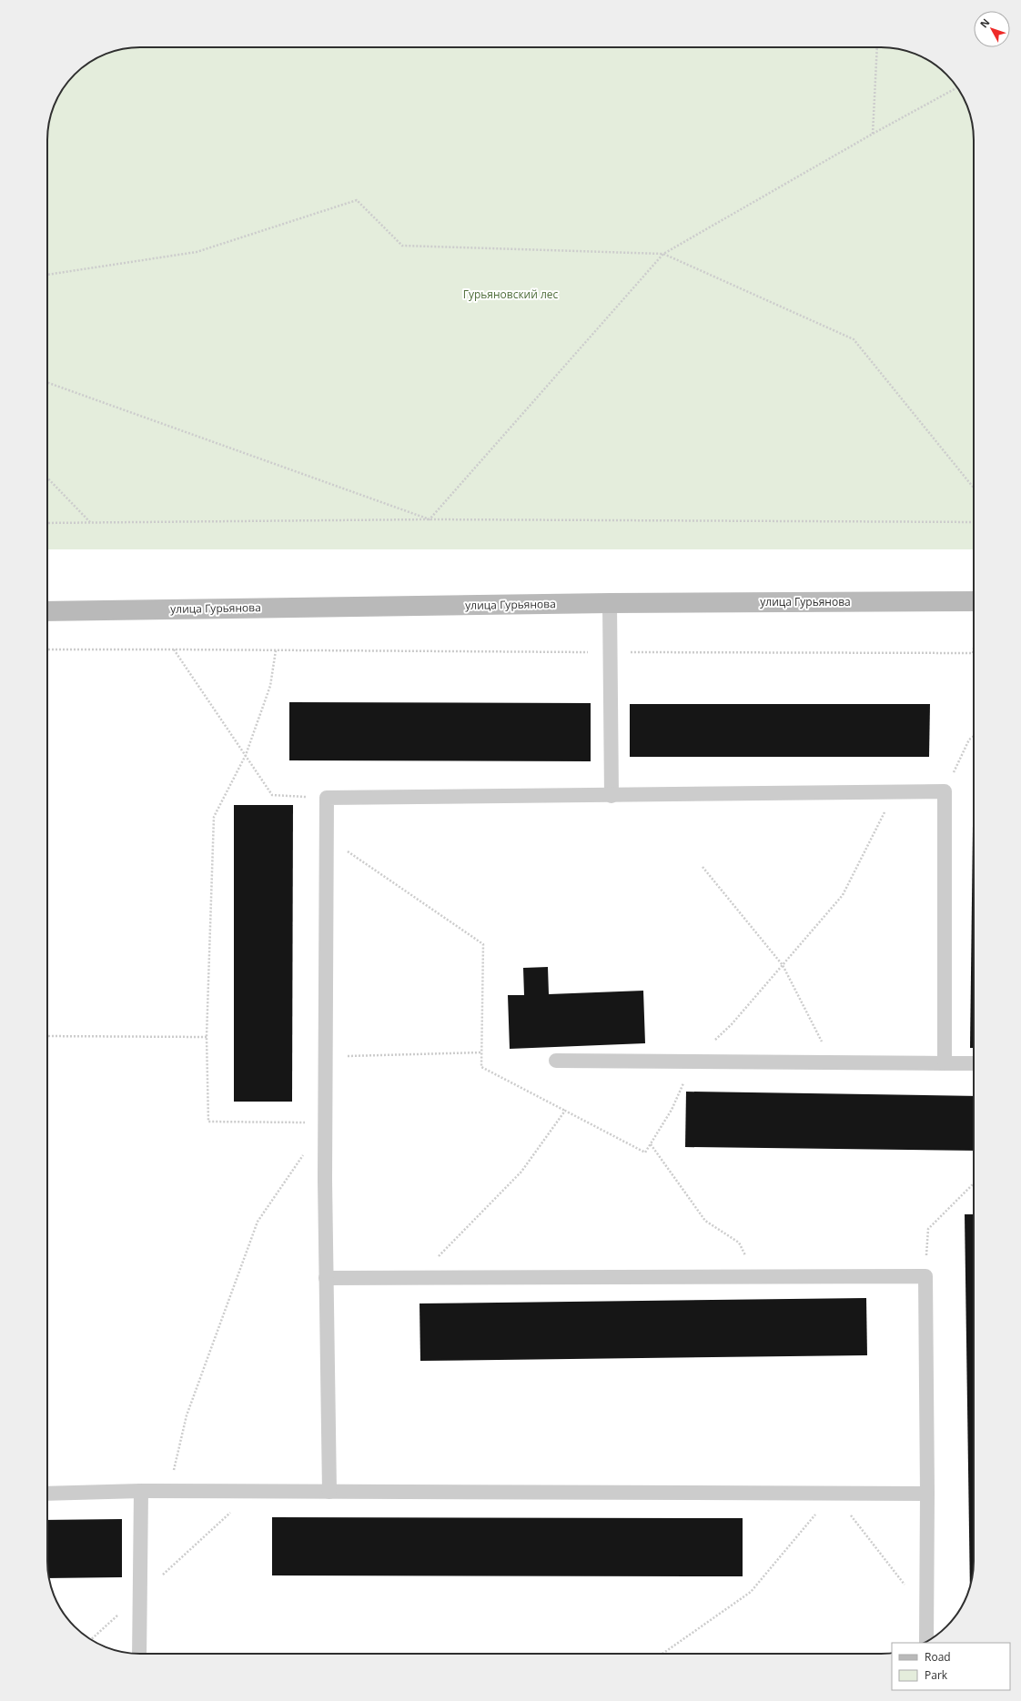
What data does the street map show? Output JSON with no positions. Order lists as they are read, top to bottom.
{
  "streets": {
    "street": ["улица Гурьянова"]
  },
  "parks": ["Гурьяновский лес"],
  "legend": ["Road", "Park"],
  "north": "top left"
}
